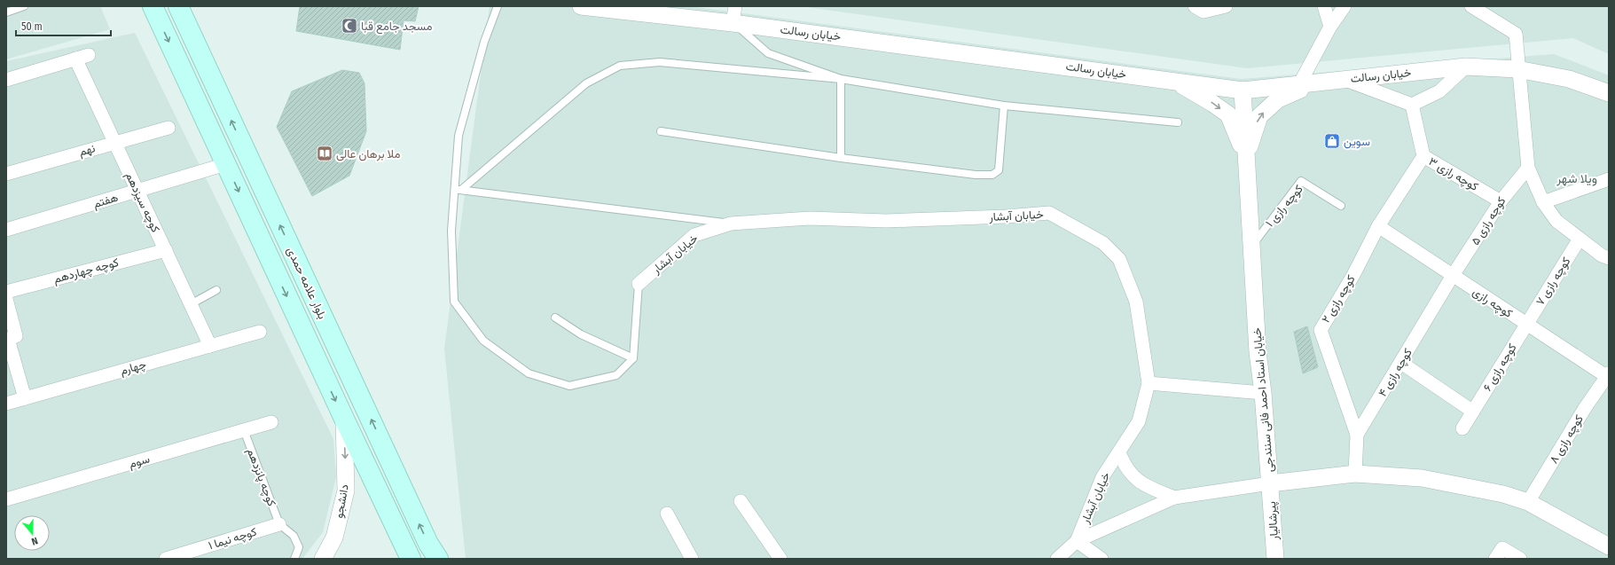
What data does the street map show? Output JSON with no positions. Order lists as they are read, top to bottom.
{
  "streets": {
    "main road": ["بلوار علامه حمدی"],
    "street": [
      "خیابان رسالت",
      "نهم",
      "کوچه رازی ۳",
      "هفتم",
      "کوچه سیزدهم",
      "خیابان آبشار",
      "کوچه رازی ۵",
      "کوچه چهاردهم",
      "کوچه رازی ۷",
      "کوچه رازی ۲",
      "کوچه رازی",
      "چهارم",
      "کوچه رازی ۶",
      "کوچه رازی ۴",
      "خیابان استاد احمد فانی سنندجی",
      "کوچه رازی ۸",
      "سوم",
      "دانشجو",
      "پیرشالیار",
      "کوچه نیما ۱"
    ],
    "lane": ["کوچه رازی ۱", "کوچه پانزدهم"]
  },
  "crossings": [
    ["خیابان رسالت", "خیابان استاد احمد فانی سنندجی"],
    ["نهم", "کوچه سیزدهم"],
    ["کوچه رازی ۳", "کوچه رازی ۵"],
    ["کوچه رازی ۳", "کوچه رازی ۲"],
    ["کوچه رازی ۳", "کوچه رازی"],
    ["هفتم", "کوچه سیزدهم"],
    ["هفتم", "بلوار علامه حمدی"],
    ["کوچه سیزدهم", "کوچه چهاردهم"],
    ["کوچه سیزدهم", "چهارم"],
    ["کوچه رازی ۱", "خیابان استاد احمد فانی سنندجی"],
    ["خیابان آبشار", "خیابان استاد احمد فانی سنندجی"],
    ["خیابان آبشار", "پیرشالیار"],
    ["کوچه رازی ۵", "کوچه رازی"],
    ["کوچه رازی ۵", "کوچه رازی ۴"],
    ["کوچه رازی ۷", "کوچه رازی"],
    ["کوچه رازی ۷", "کوچه رازی ۶"],
    ["بلوار علامه حمدی", "دانشجو"],
    ["کوچه رازی ۲", "کوچه رازی"],
    ["کوچه رازی ۲", "کوچه رازی ۴"],
    ["کوچه رازی", "کوچه رازی ۶"],
    ["کوچه رازی", "کوچه رازی ۴"],
    ["کوچه رازی", "کوچه رازی ۸"],
    ["کوچه رازی ۴", "خیابان استاد احمد فانی سنندجی"],
    ["خیابان استاد احمد فانی سنندجی", "کوچه رازی ۸"],
    ["خیابان استاد احمد فانی سنندجی", "پیرشالیار"],
    ["سوم", "کوچه پانزدهم"],
    ["کوچه پانزدهم", "کوچه نیما ۱"]
  ],
  "one_way": ["دانشجو"],
  "districts": ["ویلا شهر"],
  "places": {
    "mosque": ["مسجد جامع قبا"],
    "shop": ["سوین"],
    "library": ["ملا برهان عالی"]
  },
  "scale_bar": "50 m",
  "north": "bottom"
}
